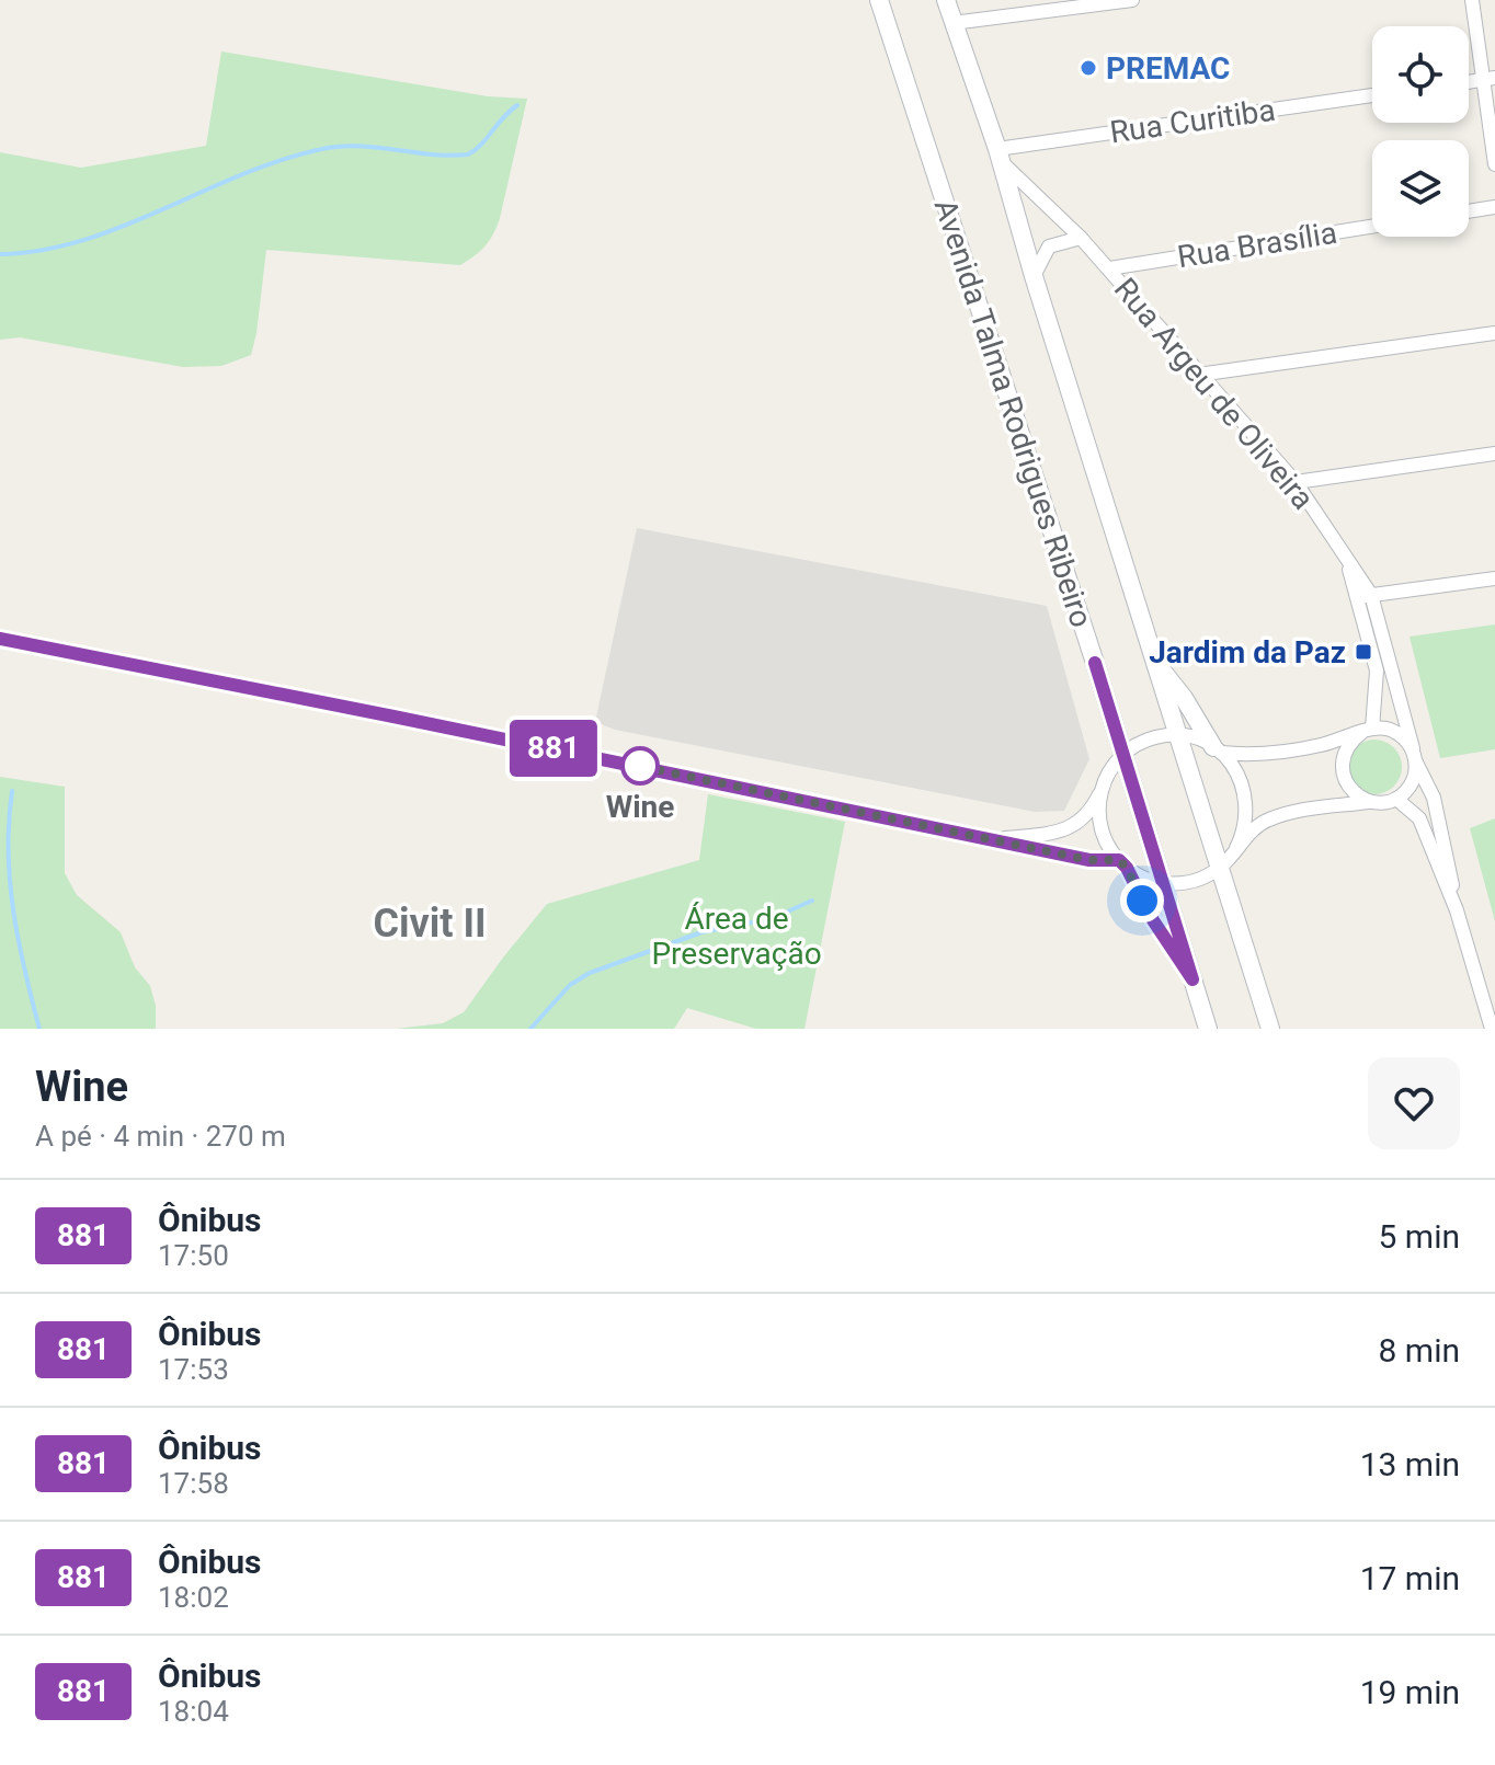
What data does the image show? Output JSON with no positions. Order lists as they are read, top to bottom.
{
  "streets": {
    "main road": ["Avenida Talma Rodrigues Ribeiro"],
    "street": ["Rua Curitiba", "Rua Brasília", "Rua Argeu de Oliveira"]
  },
  "crossings": [
    ["Rua Curitiba", "Rua Argeu de Oliveira"],
    ["Rua Curitiba", "Avenida Talma Rodrigues Ribeiro"],
    ["Rua Brasília", "Rua Argeu de Oliveira"],
    ["Rua Argeu de Oliveira", "Avenida Talma Rodrigues Ribeiro"]
  ],
  "districts": ["Civit II"],
  "parks": ["Área de Preservação"],
  "places": {
    "other": ["PREMAC", "Wine"],
    "transit": ["Jardim da Paz"]
  },
  "lines": ["bus line 881"],
  "page": {
    "on_map": "881",
    "heading": ["Wine", "A pé · 4 min · 270 m"],
    "list": [
      {
        "mark": "881",
        "name": "Ônibus",
        "note": "17:50",
        "value": "5 min"
      },
      {
        "mark": "881",
        "name": "Ônibus",
        "note": "17:53",
        "value": "8 min"
      },
      {
        "mark": "881",
        "name": "Ônibus",
        "note": "17:58",
        "value": "13 min"
      },
      {
        "mark": "881",
        "name": "Ônibus",
        "note": "18:02",
        "value": "17 min"
      },
      {
        "mark": "881",
        "name": "Ônibus",
        "note": "18:04",
        "value": "19 min"
      }
    ]
  }
}
